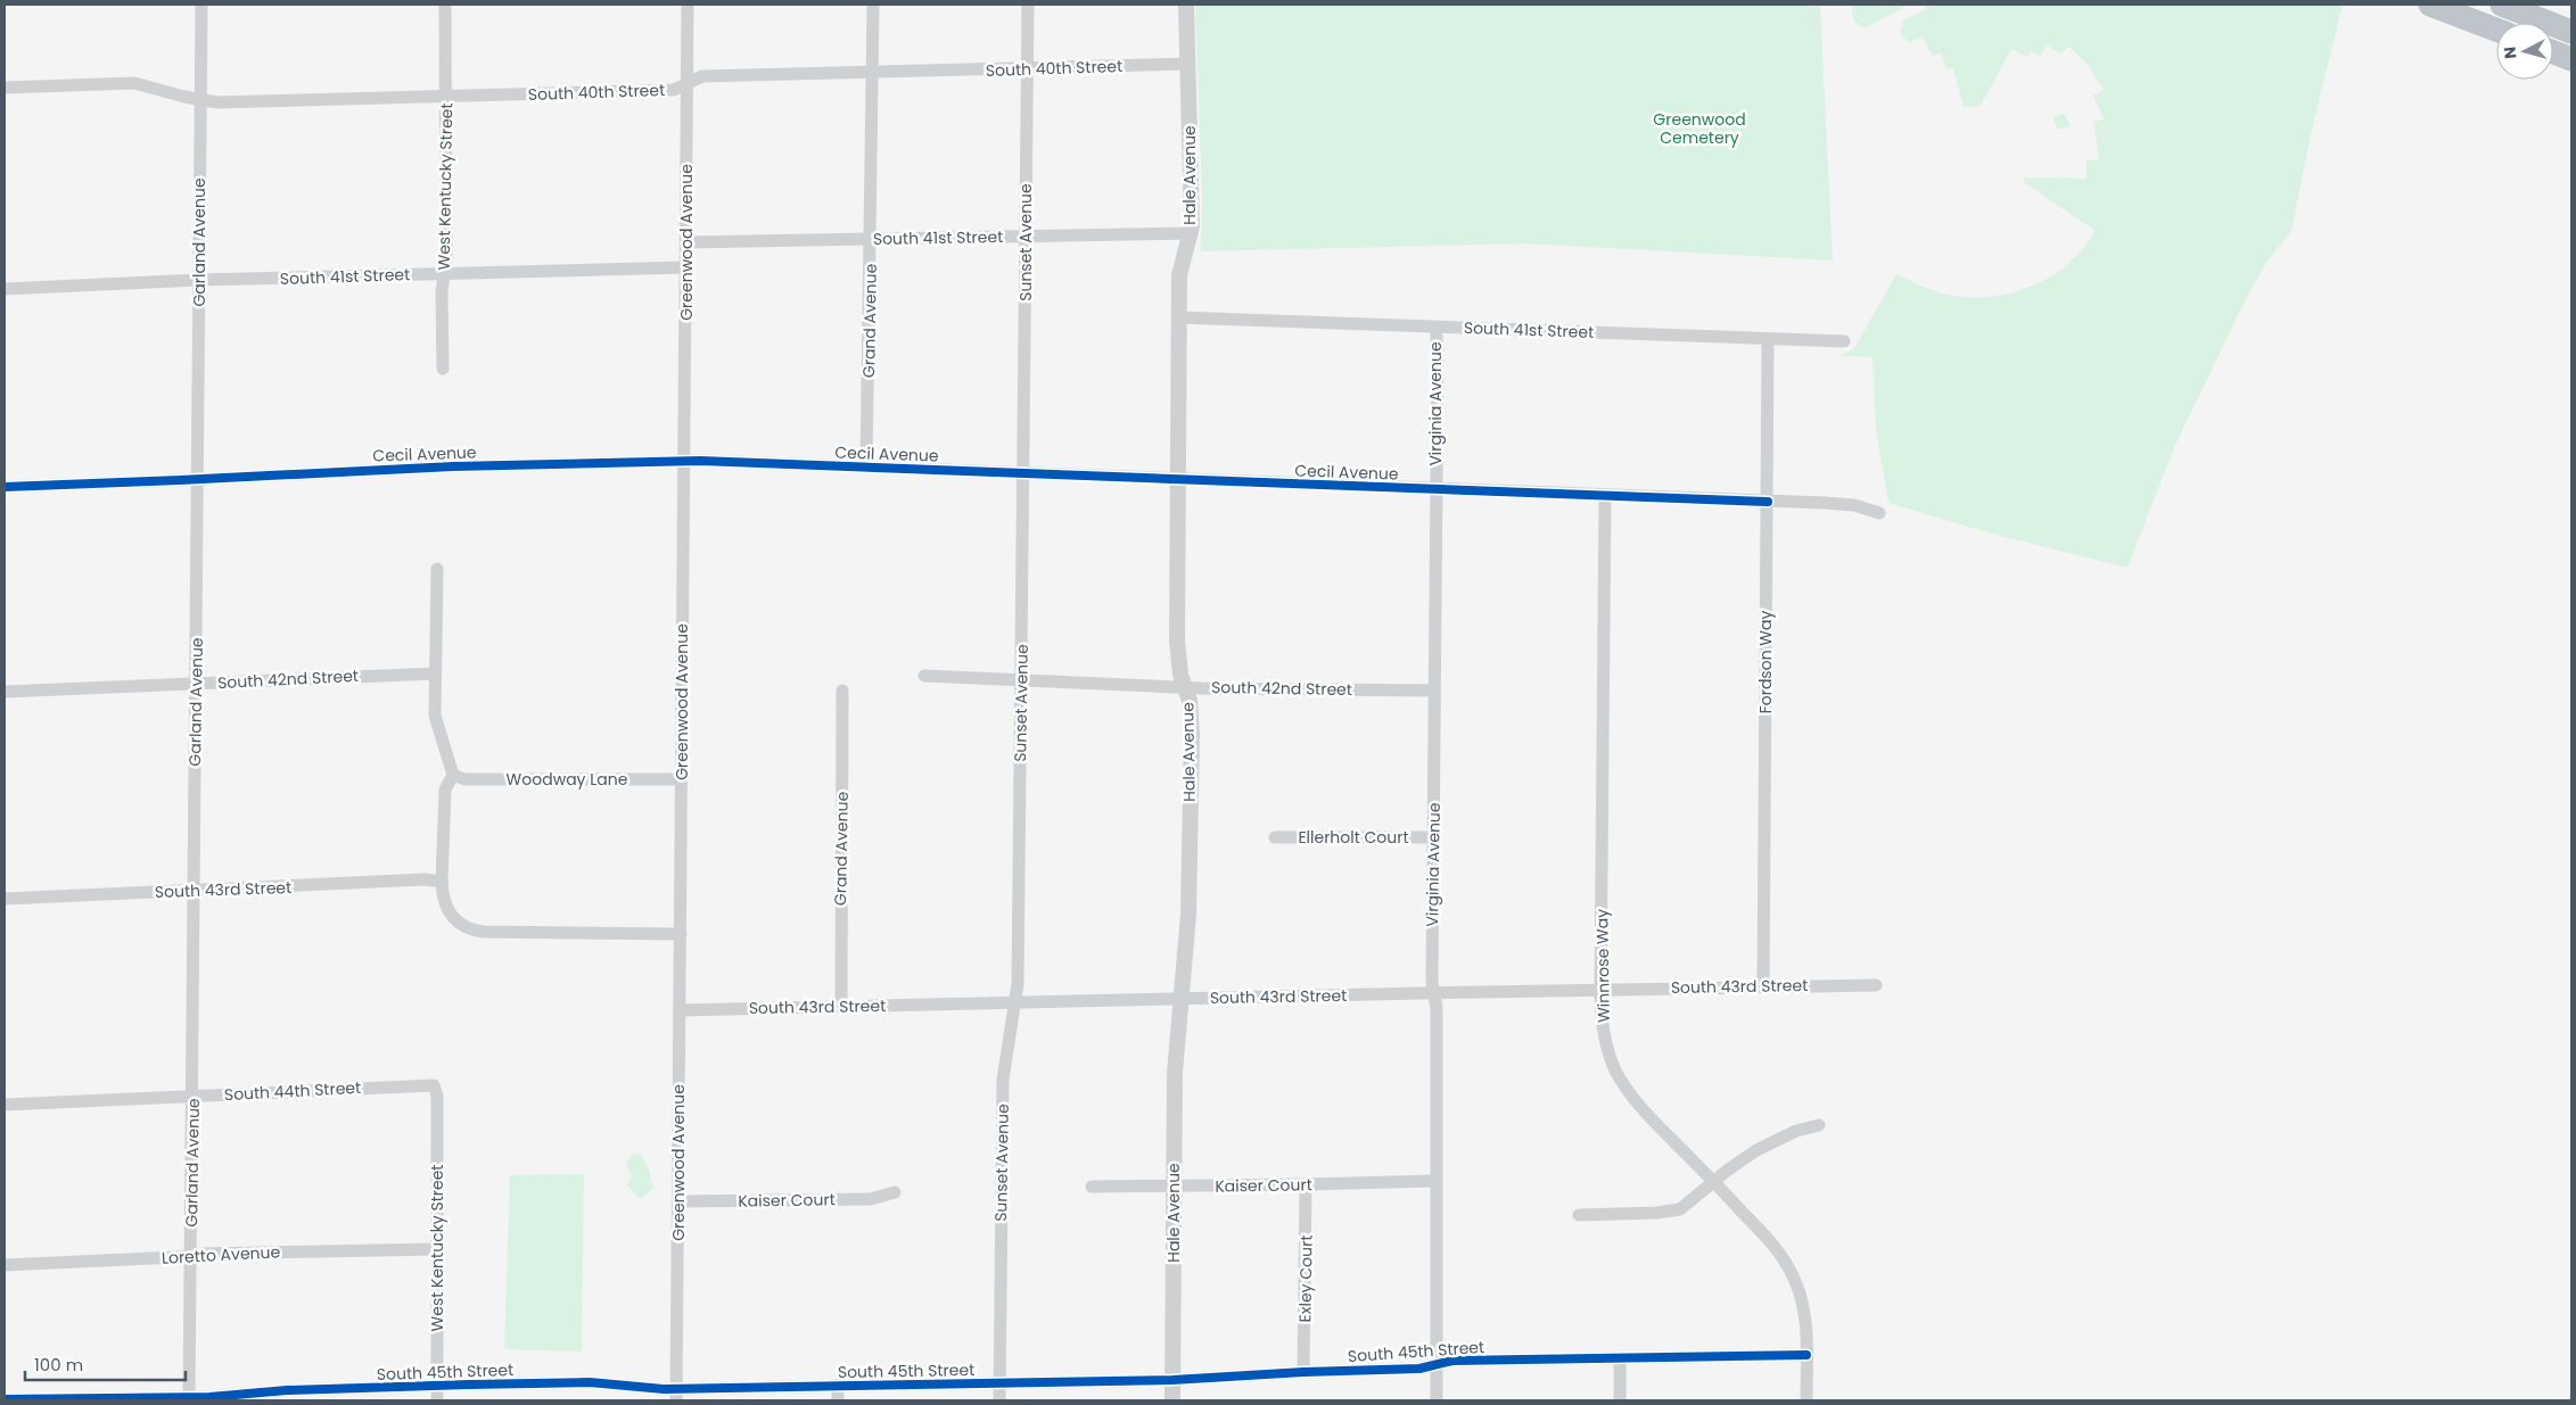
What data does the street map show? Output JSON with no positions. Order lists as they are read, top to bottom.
{
  "streets": {
    "street": [
      "South 40th Street",
      "Hale Avenue",
      "West Kentucky Street",
      "South 41st Street",
      "Garland Avenue",
      "Greenwood Avenue",
      "Sunset Avenue",
      "Grand Avenue",
      "Virginia Avenue",
      "Cecil Avenue",
      "Fordson Way",
      "South 42nd Street",
      "Woodway Lane",
      "Ellerholt Court",
      "South 43rd Street",
      "Winnrose Way",
      "South 44th Street",
      "Kaiser Court",
      "Loretto Avenue",
      "Exley Court",
      "South 45th Street"
    ]
  },
  "crossings": [
    ["South 40th Street", "Hale Avenue"],
    ["South 40th Street", "West Kentucky Street"],
    ["South 40th Street", "Garland Avenue"],
    ["South 40th Street", "Greenwood Avenue"],
    ["South 40th Street", "Sunset Avenue"],
    ["South 40th Street", "Grand Avenue"],
    ["Hale Avenue", "South 41st Street"],
    ["Hale Avenue", "Cecil Avenue"],
    ["Hale Avenue", "South 42nd Street"],
    ["Hale Avenue", "South 43rd Street"],
    ["Hale Avenue", "Kaiser Court"],
    ["Hale Avenue", "South 45th Street"],
    ["West Kentucky Street", "South 41st Street"],
    ["West Kentucky Street", "South 44th Street"],
    ["West Kentucky Street", "Loretto Avenue"],
    ["West Kentucky Street", "South 45th Street"],
    ["South 41st Street", "Garland Avenue"],
    ["South 41st Street", "Greenwood Avenue"],
    ["South 41st Street", "Sunset Avenue"],
    ["South 41st Street", "Grand Avenue"],
    ["South 41st Street", "Virginia Avenue"],
    ["South 41st Street", "Fordson Way"],
    ["Garland Avenue", "Cecil Avenue"],
    ["Garland Avenue", "South 42nd Street"],
    ["Garland Avenue", "South 43rd Street"],
    ["Garland Avenue", "South 44th Street"],
    ["Garland Avenue", "Loretto Avenue"],
    ["Garland Avenue", "South 45th Street"],
    ["Greenwood Avenue", "Cecil Avenue"],
    ["Greenwood Avenue", "Woodway Lane"],
    ["Greenwood Avenue", "South 43rd Street"],
    ["Greenwood Avenue", "Kaiser Court"],
    ["Greenwood Avenue", "South 45th Street"],
    ["Sunset Avenue", "Cecil Avenue"],
    ["Sunset Avenue", "South 42nd Street"],
    ["Sunset Avenue", "South 43rd Street"],
    ["Sunset Avenue", "South 45th Street"],
    ["Grand Avenue", "Cecil Avenue"],
    ["Grand Avenue", "South 43rd Street"],
    ["Virginia Avenue", "Cecil Avenue"],
    ["Virginia Avenue", "South 42nd Street"],
    ["Virginia Avenue", "Ellerholt Court"],
    ["Virginia Avenue", "South 43rd Street"],
    ["Virginia Avenue", "Kaiser Court"],
    ["Virginia Avenue", "South 45th Street"],
    ["Cecil Avenue", "Fordson Way"],
    ["Cecil Avenue", "Winnrose Way"],
    ["Fordson Way", "South 43rd Street"],
    ["South 43rd Street", "Winnrose Way"],
    ["Winnrose Way", "South 45th Street"],
    ["Kaiser Court", "Exley Court"],
    ["Exley Court", "South 45th Street"]
  ],
  "parks": ["Greenwood Cemetery"],
  "scale_bar": "100 m",
  "north": "left"
}
